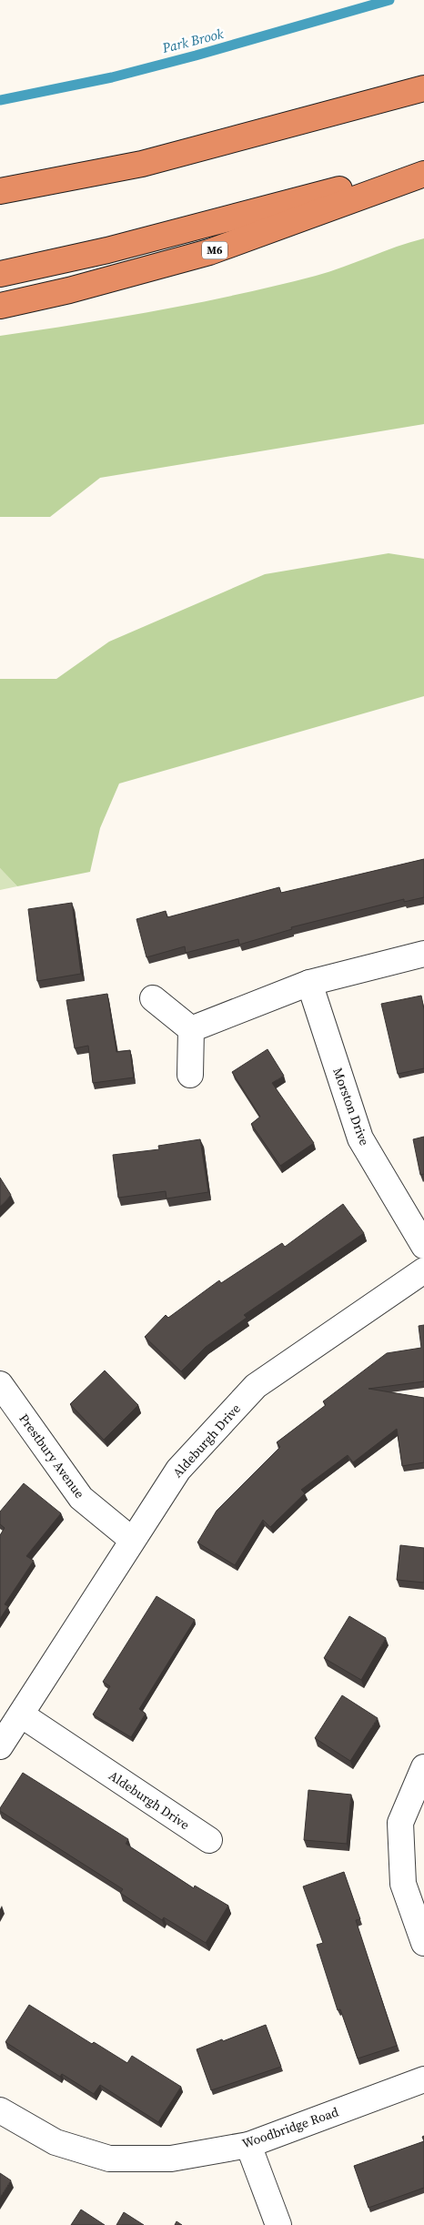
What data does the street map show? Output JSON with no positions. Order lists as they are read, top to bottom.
{
  "streets": {
    "highway": ["M6"],
    "street": [
      "Morston Drive",
      "Aldeburgh Drive",
      "Prestbury Avenue",
      "Woodbridge Road"
    ]
  },
  "crossings": [
    ["Aldeburgh Drive", "Prestbury Avenue"]
  ],
  "water": ["Park Brook"]
}
